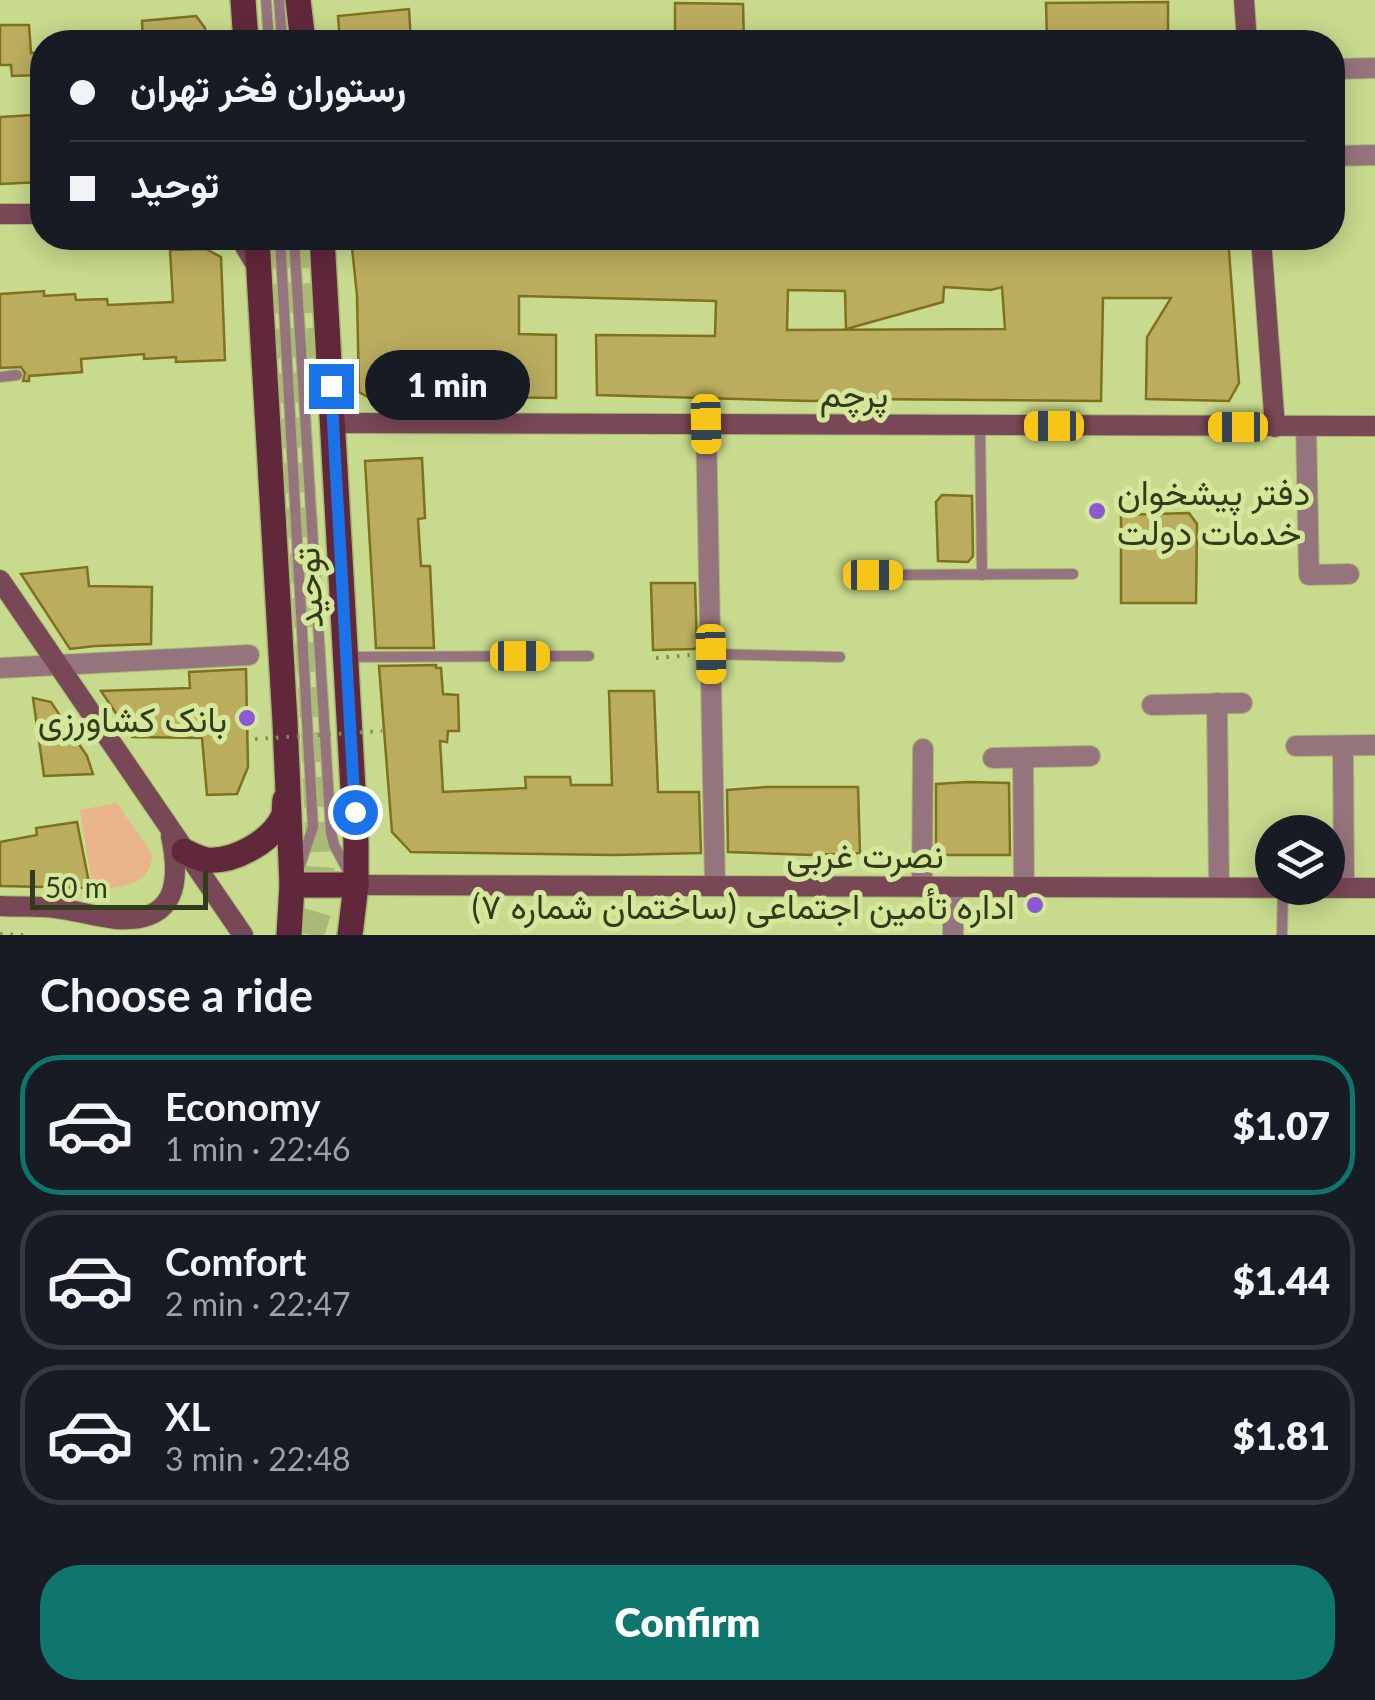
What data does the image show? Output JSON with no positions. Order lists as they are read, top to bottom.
{
  "streets": {
    "main road": ["توحید"],
    "street": ["پرچم", "نصرت غربی"]
  },
  "crossings": [
    ["پرچم", "توحید"],
    ["توحید", "نصرت غربی"]
  ],
  "places": ["دفتر پیشخوان خدمات دولت", "بانک کشاورزی", "اداره تأمین اجتماعی (ساختمان شماره ۷)"],
  "scale_bar": "50 m",
  "page": {
    "banner": ["رستوران فخر تهران", "توحید"],
    "bubble": "1 min",
    "scale": "50 m",
    "heading": "Choose a ride",
    "list": [
      {
        "name": "Economy",
        "note": "1 min · 22:46",
        "value": "$1.07"
      },
      {
        "name": "Comfort",
        "note": "2 min · 22:47",
        "value": "$1.44"
      },
      {
        "name": "XL",
        "note": "3 min · 22:48",
        "value": "$1.81"
      }
    ],
    "buttons": "Confirm"
  }
}
